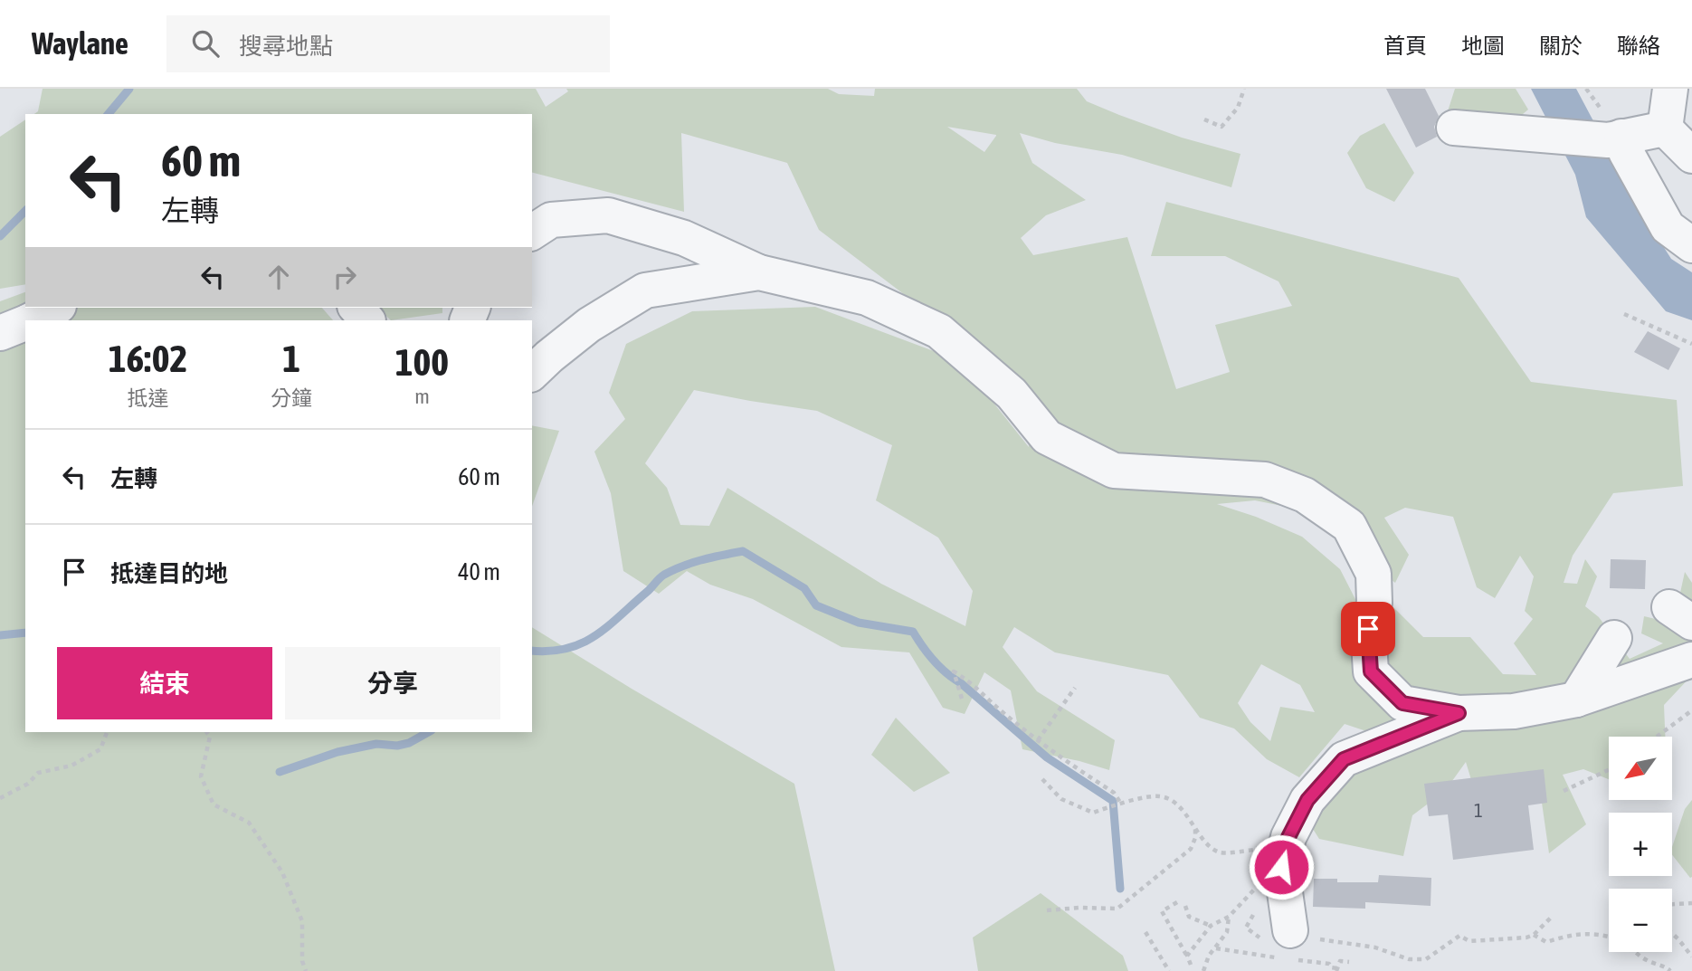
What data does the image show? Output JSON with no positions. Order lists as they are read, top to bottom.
{
  "house_numbers": ["1"],
  "north": "bottom left",
  "page": {
    "header": "Waylane",
    "search": "搜尋地點",
    "nav": [
      "首頁",
      "地圖",
      "關於",
      "聯絡"
    ],
    "turn": ["60 m", "左轉"],
    "eta": [
      "16:02",
      "抵達",
      "1",
      "分鐘",
      "100",
      "m"
    ],
    "list": [
      {
        "name": "左轉",
        "value": "60 m"
      },
      {
        "name": "抵達目的地",
        "value": "40 m"
      }
    ],
    "buttons": ["結束", "分享"],
    "map_buttons": ["+", "−"]
  }
}
